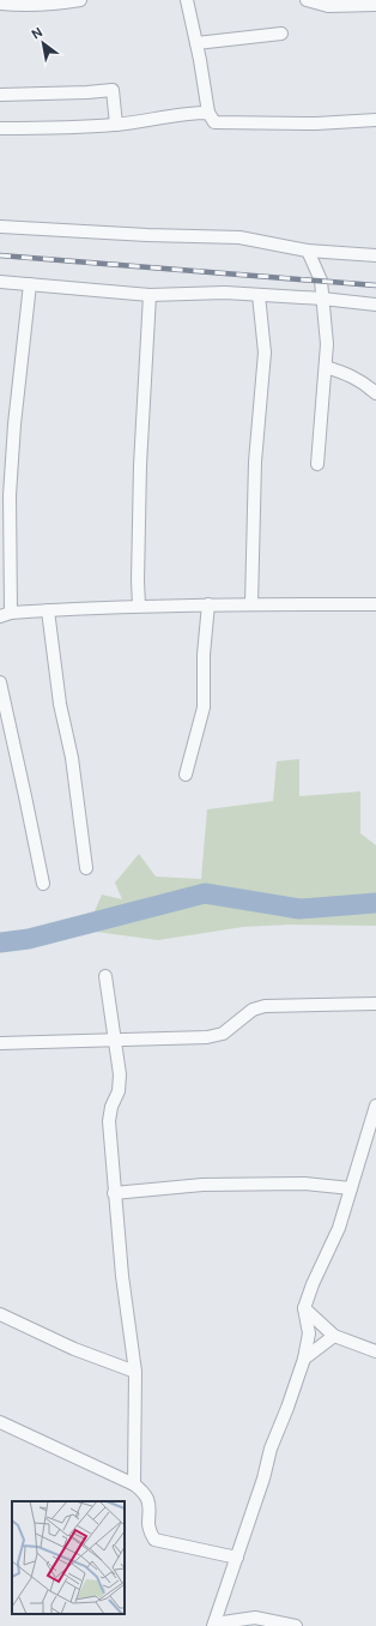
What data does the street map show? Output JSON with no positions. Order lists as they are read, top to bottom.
{
  "north": "top left"
}
